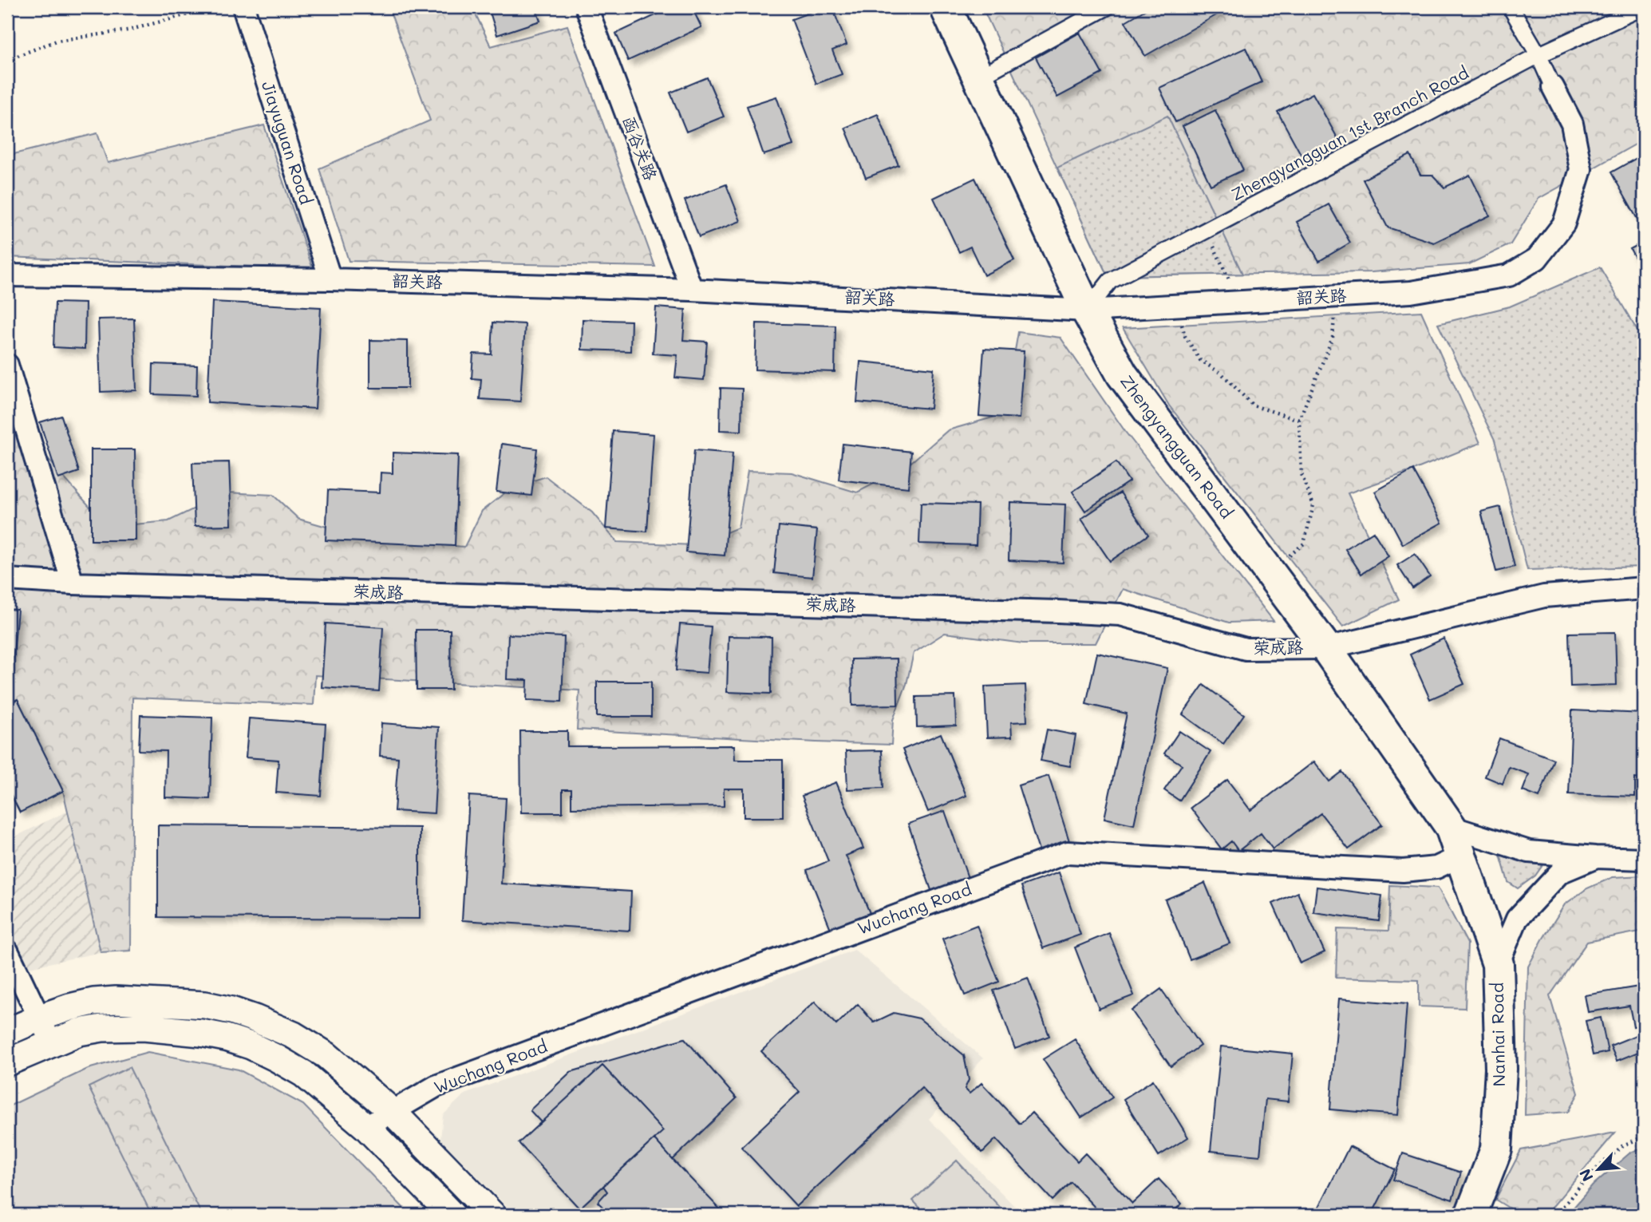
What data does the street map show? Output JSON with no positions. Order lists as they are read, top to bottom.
{
  "streets": {
    "main road": ["Zhengyangguan Road", "Nanhai Road"],
    "street": [
      "Zhengyangguan 1st Branch Road",
      "Jiayuguan Road",
      "函谷关路",
      "韶关路",
      "荣成路",
      "Wuchang Road"
    ]
  },
  "crossings": [
    ["Zhengyangguan 1st Branch Road", "韶关路"],
    ["Zhengyangguan 1st Branch Road", "Zhengyangguan Road"],
    ["Jiayuguan Road", "韶关路"],
    ["函谷关路", "韶关路"],
    ["韶关路", "Zhengyangguan Road"],
    ["Zhengyangguan Road", "荣成路"],
    ["Zhengyangguan Road", "Wuchang Road"],
    ["Zhengyangguan Road", "Nanhai Road"],
    ["Wuchang Road", "Nanhai Road"]
  ],
  "north": "bottom left"
}
